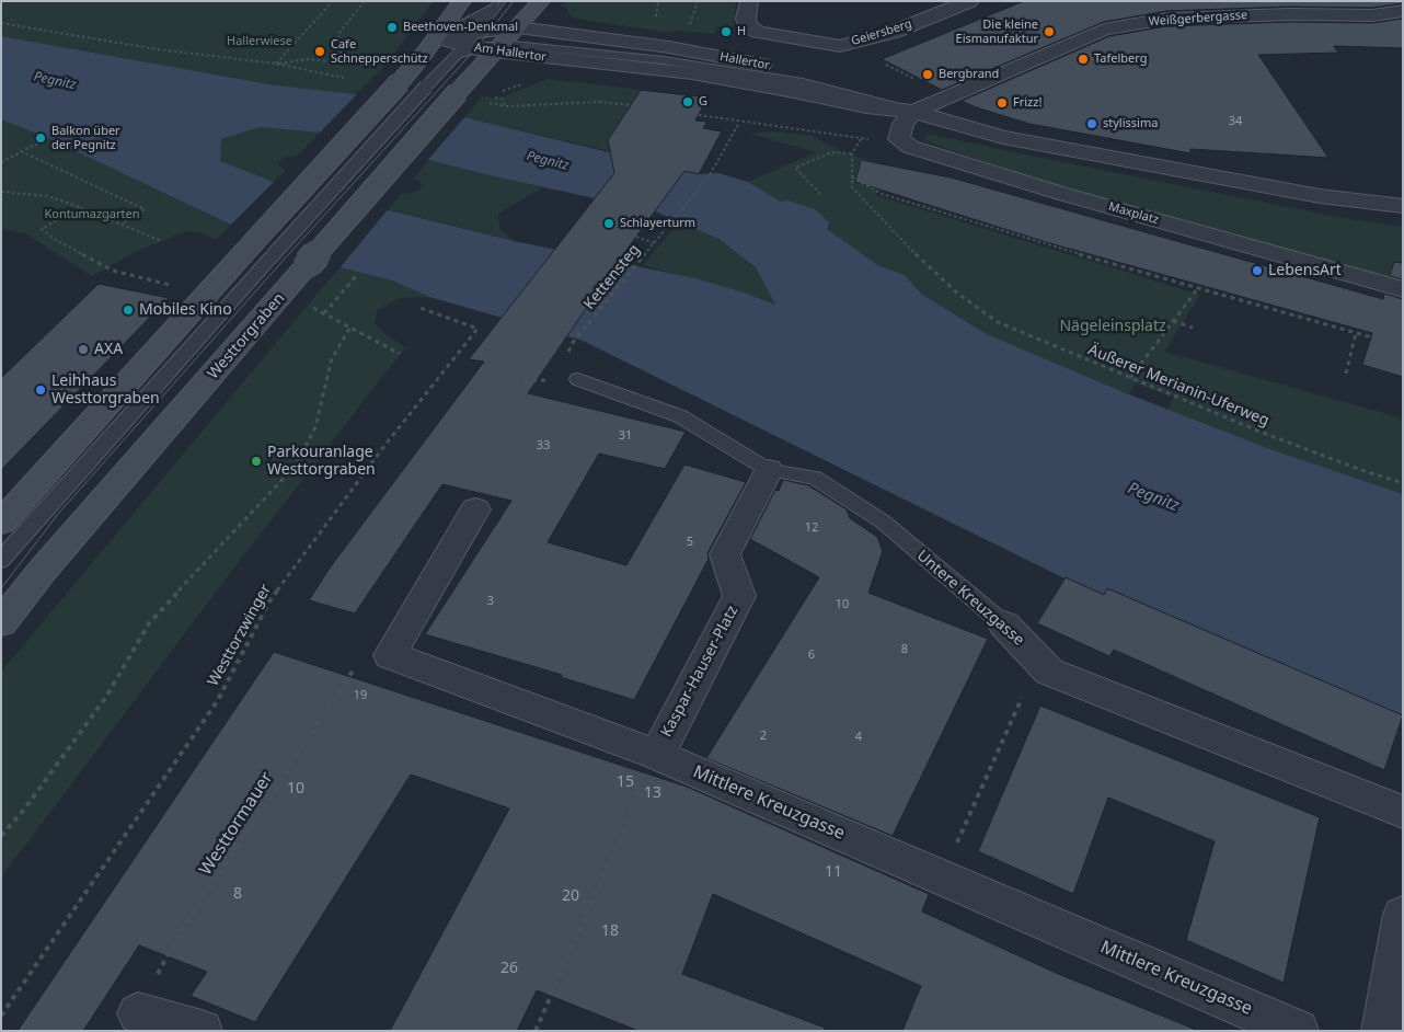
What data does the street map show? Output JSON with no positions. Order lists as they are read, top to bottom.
{
  "streets": {
    "main road": ["Westtorgraben"],
    "street": [
      "Weißgerbergasse",
      "Geiersberg",
      "Am Hallertor",
      "Hallertor",
      "Maxplatz",
      "Untere Kreuzgasse",
      "Kaspar-Hauser-Platz",
      "Mittlere Kreuzgasse"
    ],
    "path": [
      "Kettensteg",
      "Äußerer Merianin-Uferweg",
      "Westtorzwinger",
      "Westtormauer"
    ]
  },
  "crossings": [
    ["Weißgerbergasse", "Maxplatz"],
    ["Am Hallertor", "Hallertor"],
    ["Am Hallertor", "Westtorgraben"],
    ["Untere Kreuzgasse", "Kaspar-Hauser-Platz"],
    ["Kaspar-Hauser-Platz", "Mittlere Kreuzgasse"],
    ["Mittlere Kreuzgasse", "Westtormauer"]
  ],
  "water": ["Pegnitz"],
  "parks": ["Hallerwiese", "Kontumazgarten", "Nägeleinsplatz"],
  "places": [
    "Beethoven-Denkmal",
    "H",
    "Die kleine Eismanufaktur",
    "Cafe Schnepperschütz",
    "Tafelberg",
    "Bergbrand",
    "G",
    "Frizz!",
    "stylissima",
    "Balkon über der Pegnitz",
    "Schlayerturm",
    "LebensArt",
    "Mobiles Kino",
    "AXA",
    "Leihhaus Westtorgraben",
    "Parkouranlage Westtorgraben"
  ],
  "house_numbers": [
    "34",
    "31",
    "33",
    "12",
    "5",
    "3",
    "10",
    "8",
    "6",
    "19",
    "2",
    "4",
    "15",
    "10",
    "13",
    "11",
    "8",
    "20",
    "18",
    "26"
  ]
}
